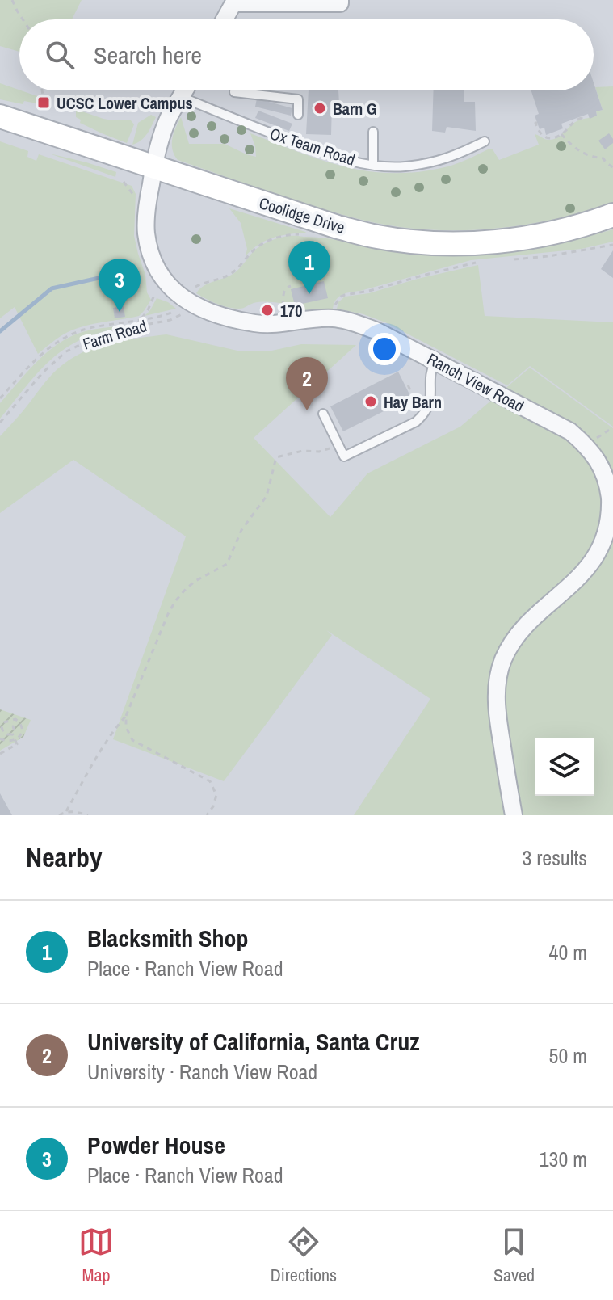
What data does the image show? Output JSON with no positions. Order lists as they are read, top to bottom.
{
  "streets": {
    "main road": ["Coolidge Drive"],
    "street": ["Ranch View Road"],
    "lane": ["Ox Team Road"],
    "path": ["Farm Road"]
  },
  "crossings": [
    ["Ox Team Road", "Ranch View Road"],
    ["Coolidge Drive", "Ranch View Road"]
  ],
  "places": {
    "transit": ["UCSC Lower Campus"],
    "other": ["Barn G", "170", "Hay Barn"]
  },
  "page": {
    "search": "Search here",
    "pins": ["1", "3", "2"],
    "heading": ["Nearby", "3 results"],
    "list": [
      {
        "mark": "1",
        "name": "Blacksmith Shop",
        "note": "Place · Ranch View Road",
        "value": "40 m"
      },
      {
        "mark": "2",
        "name": "University of California, Santa Cruz",
        "note": "University · Ranch View Road",
        "value": "50 m"
      },
      {
        "mark": "3",
        "name": "Powder House",
        "note": "Place · Ranch View Road",
        "value": "130 m"
      }
    ],
    "nav": ["Map", "Directions", "Saved"]
  }
}
